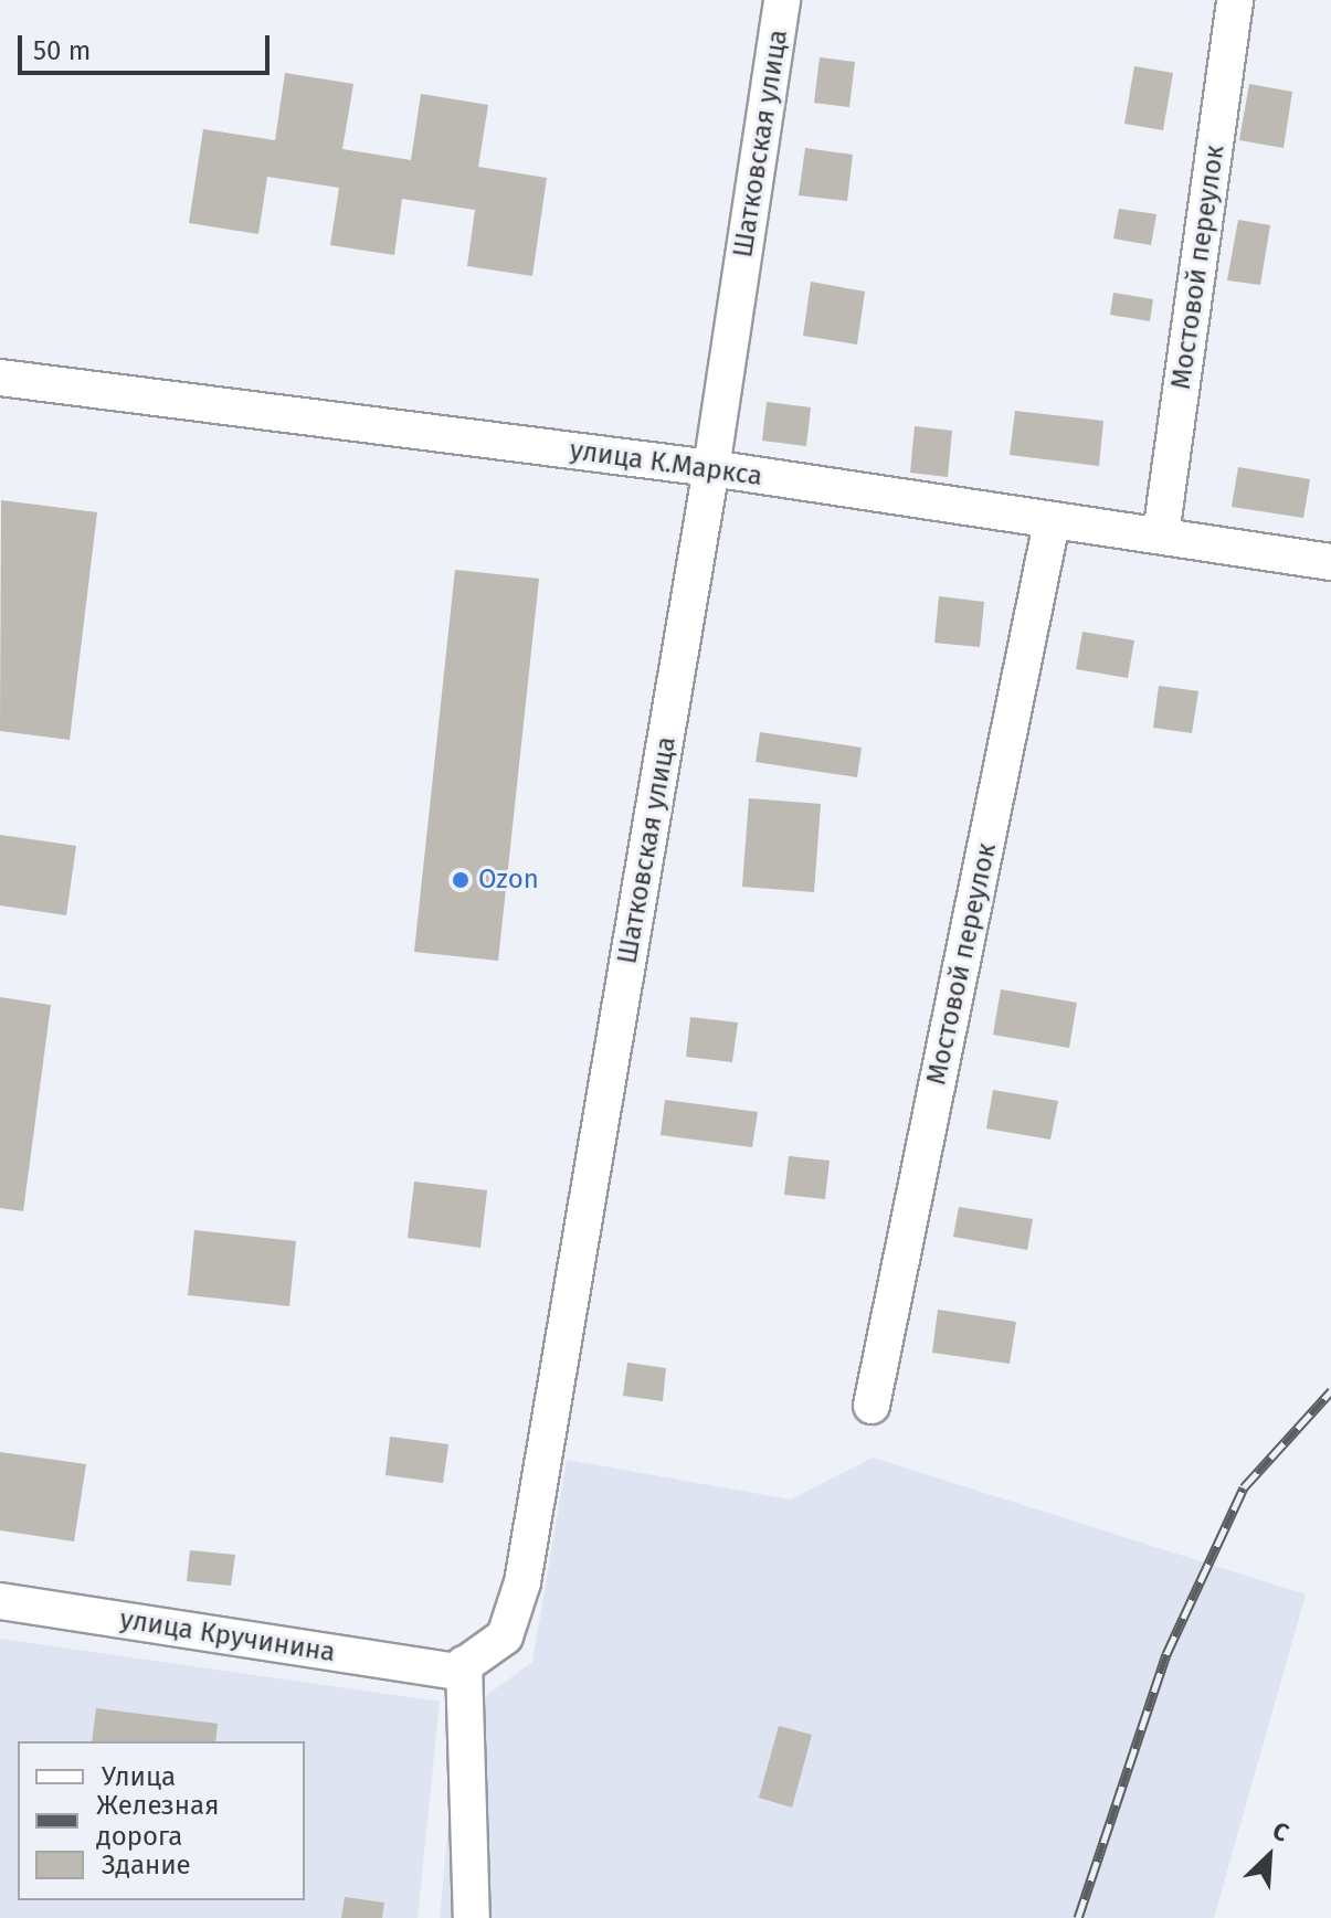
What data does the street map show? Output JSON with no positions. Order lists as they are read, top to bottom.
{
  "streets": {
    "street": [
      "Шатковская улица",
      "Мостовой переулок",
      "улица К.Маркса",
      "улица Кручинина"
    ]
  },
  "crossings": [
    ["Шатковская улица", "улица К.Маркса"],
    ["Шатковская улица", "улица Кручинина"],
    ["Мостовой переулок", "улица К.Маркса"]
  ],
  "places": ["Ozon"],
  "legend": ["Улица", "Железная дорога", "Здание"],
  "scale_bar": "50 m",
  "north": "top right"
}
